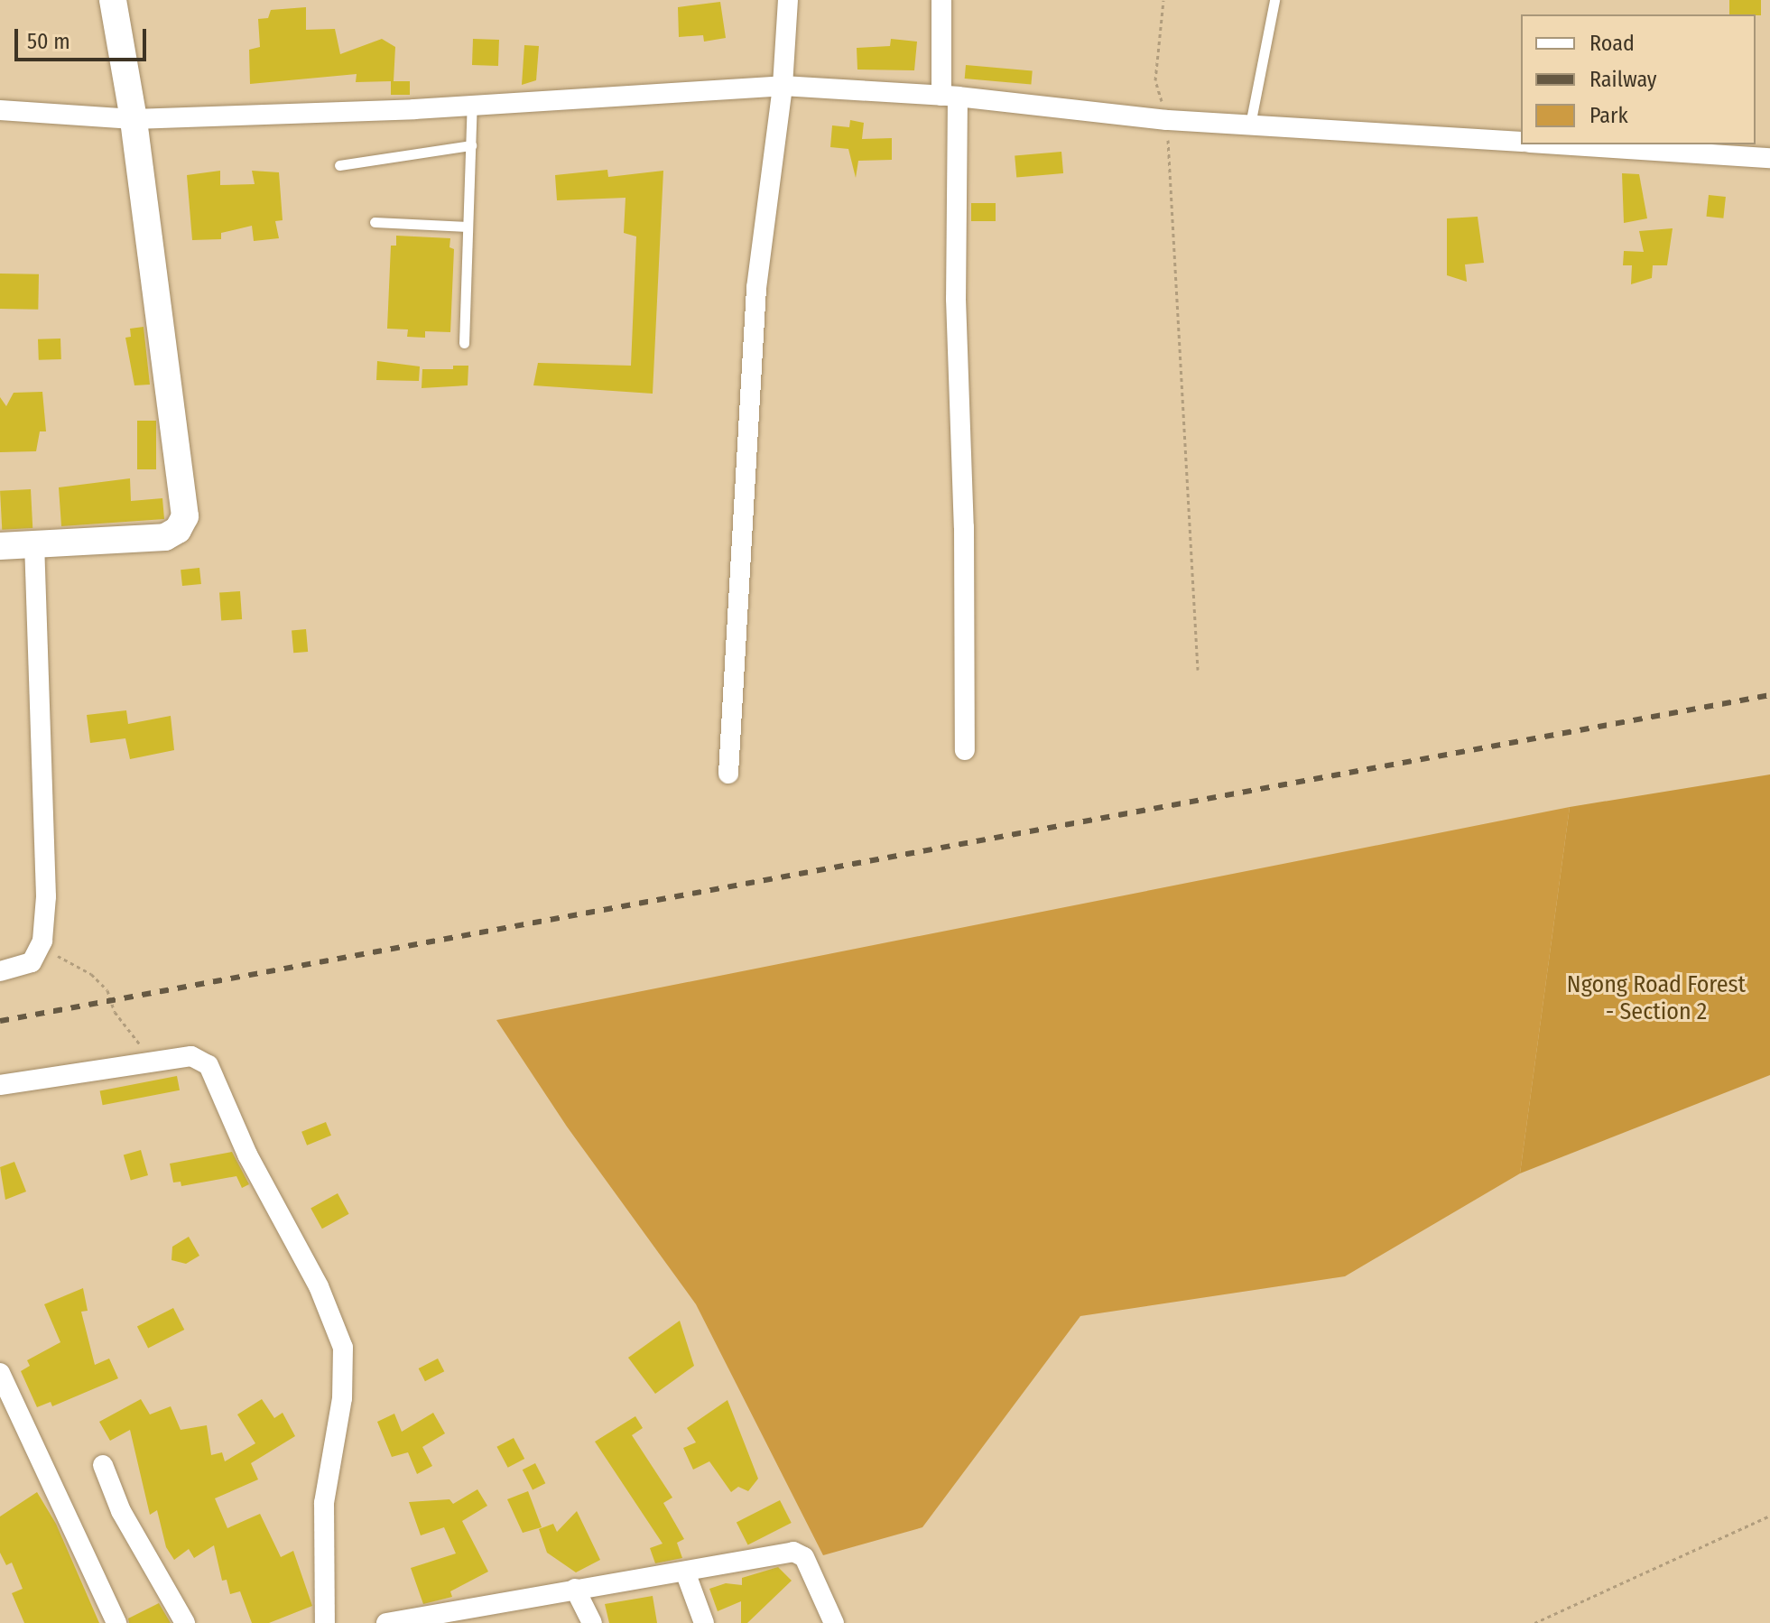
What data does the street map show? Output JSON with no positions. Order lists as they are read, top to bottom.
{
  "parks": ["Ngong Road Forest - Section 2"],
  "legend": ["Road", "Railway", "Park"],
  "scale_bar": "50 m"
}
